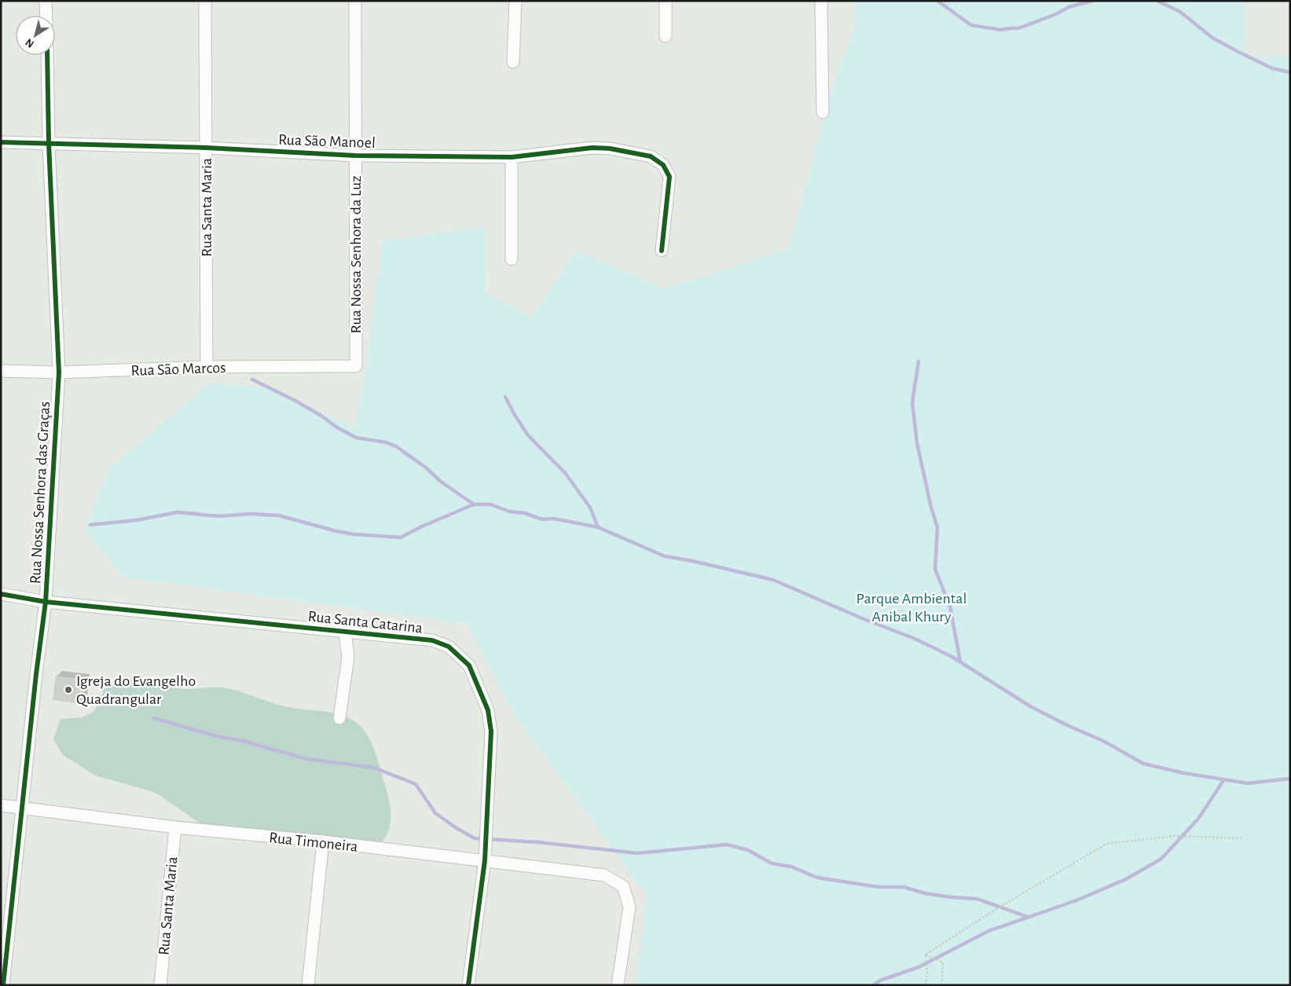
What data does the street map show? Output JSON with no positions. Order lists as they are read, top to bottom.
{
  "streets": {
    "street": [
      "Rua São Manoel",
      "Rua Santa Maria",
      "Rua Nossa Senhora da Luz",
      "Rua São Marcos",
      "Rua Nossa Senhora das Graças",
      "Rua Santa Catarina",
      "Rua Timoneira"
    ]
  },
  "crossings": [
    ["Rua São Manoel", "Rua Santa Maria"],
    ["Rua São Manoel", "Rua Nossa Senhora da Luz"],
    ["Rua São Manoel", "Rua Nossa Senhora das Graças"],
    ["Rua Santa Maria", "Rua São Marcos"],
    ["Rua Santa Maria", "Rua Timoneira"],
    ["Rua Nossa Senhora da Luz", "Rua São Marcos"],
    ["Rua São Marcos", "Rua Nossa Senhora das Graças"],
    ["Rua Nossa Senhora das Graças", "Rua Santa Catarina"],
    ["Rua Nossa Senhora das Graças", "Rua Timoneira"],
    ["Rua Santa Catarina", "Rua Timoneira"]
  ],
  "parks": ["Parque Ambiental Anibal Khury"],
  "places": ["Igreja do Evangelho Quadrangular"],
  "north": "bottom left"
}
